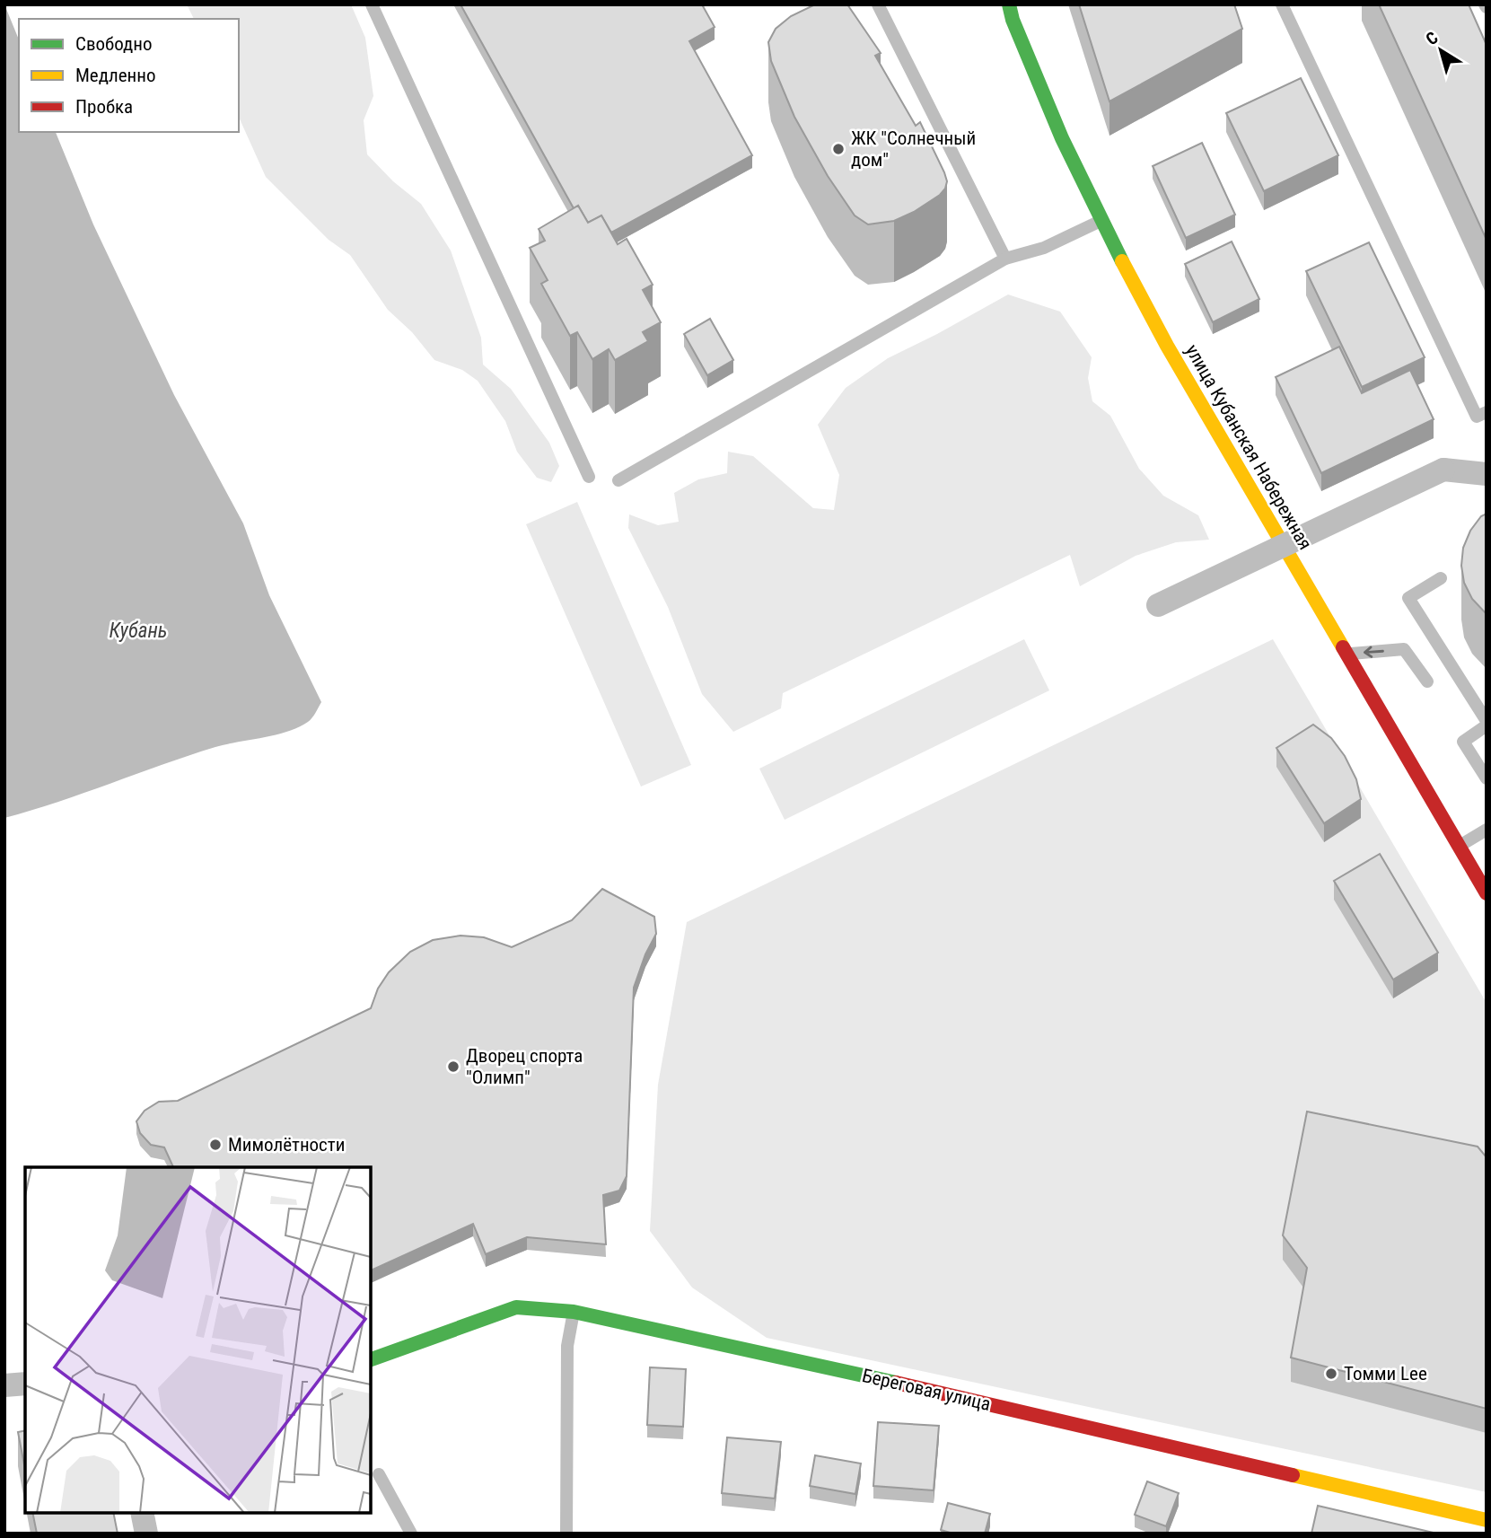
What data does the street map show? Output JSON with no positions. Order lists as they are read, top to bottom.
{
  "streets": {
    "street": ["улица Кубанская Набережная", "Береговая улица"]
  },
  "water": ["Кубань"],
  "places": [
    "ЖК \"Солнечный дом\"",
    "Дворец спорта \"Олимп\"",
    "Мимолётности",
    "Томми Lee"
  ],
  "legend": ["Свободно", "Медленно", "Пробка"],
  "north": "top left"
}
